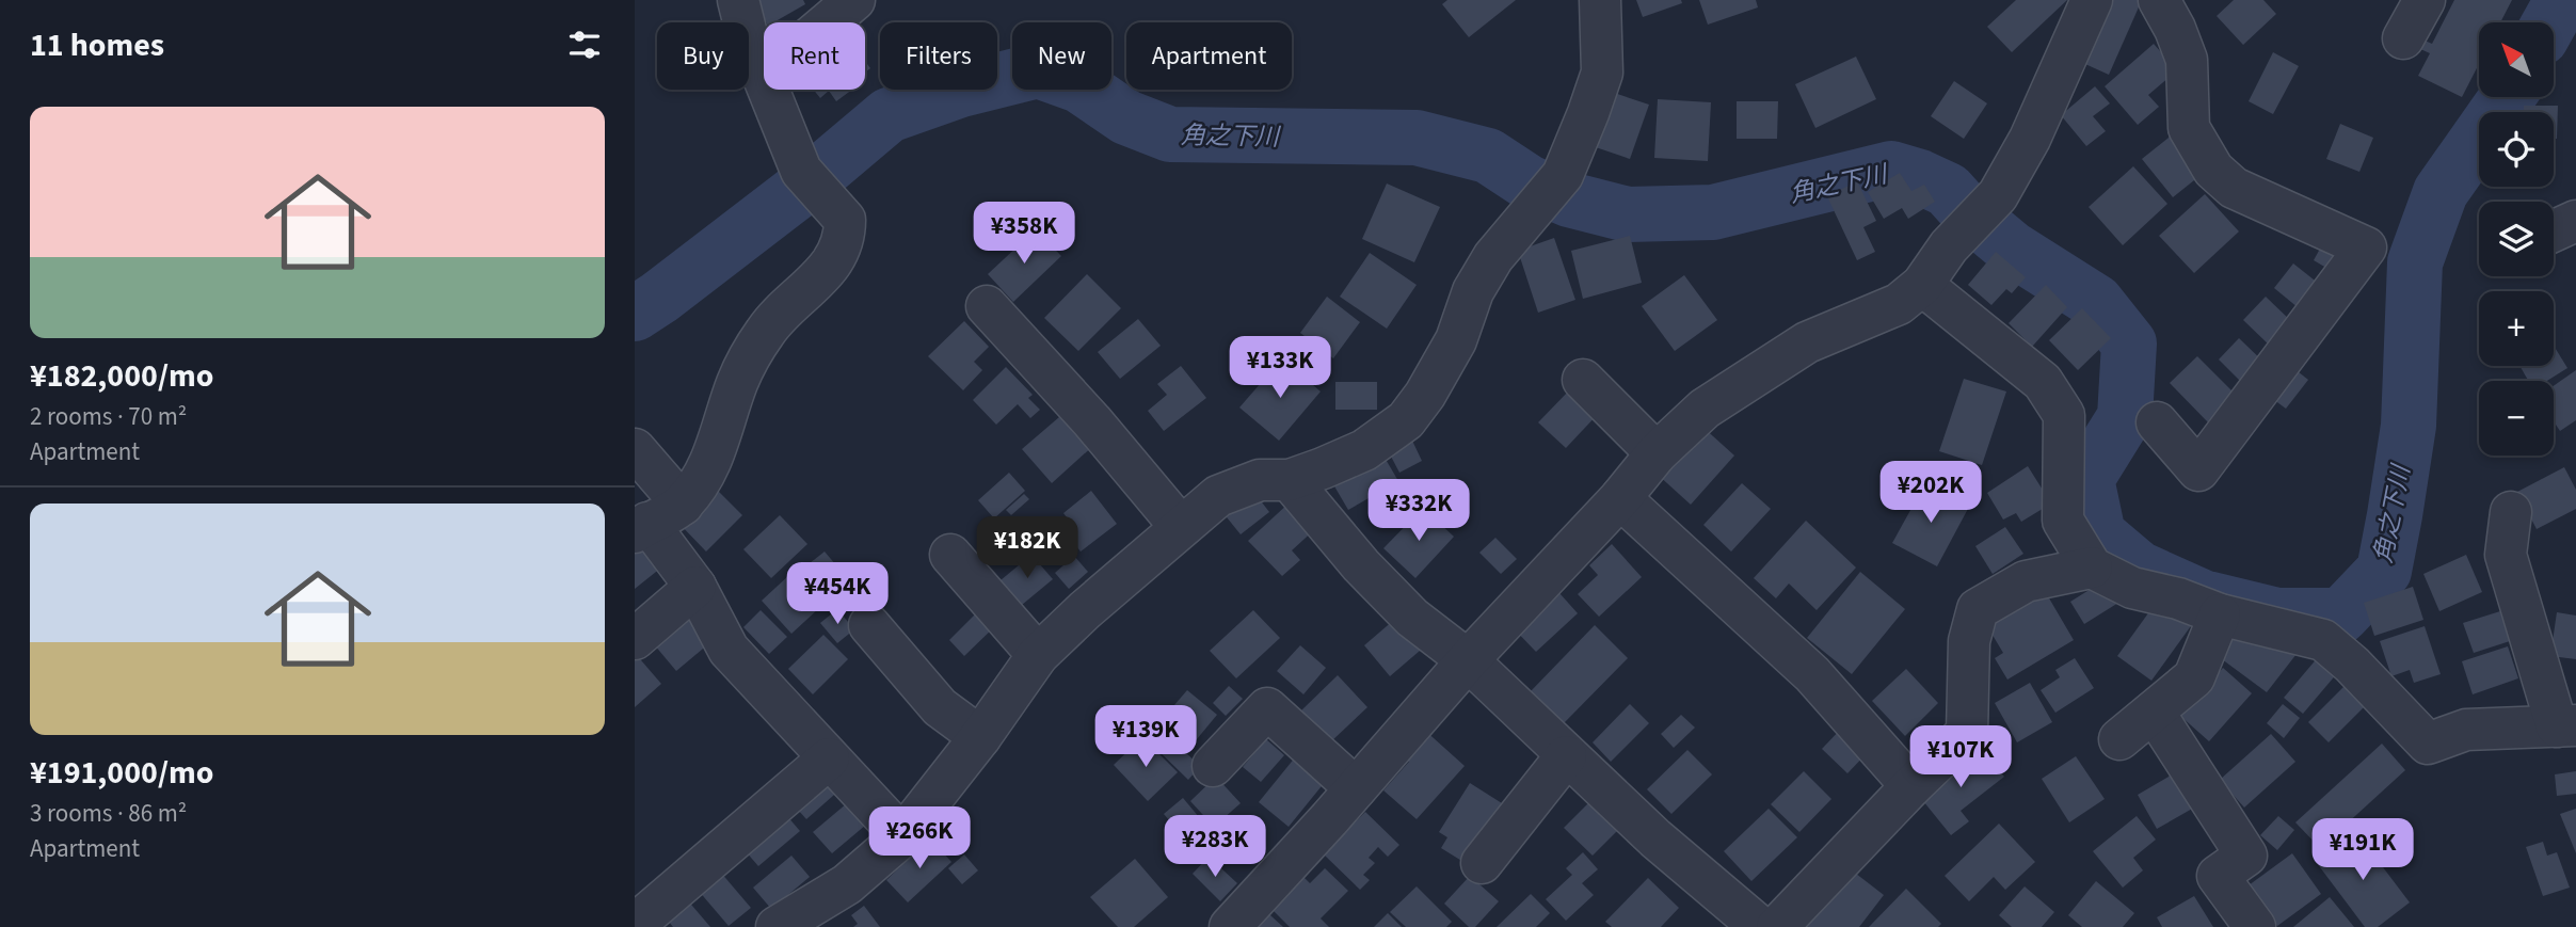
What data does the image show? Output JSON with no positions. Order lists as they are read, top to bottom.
{
  "water": ["角之下川"],
  "north": "top left",
  "page": {
    "heading": "11 homes",
    "map_buttons": ["+", "−"],
    "chip": [
      "Buy",
      "Rent",
      "Filters",
      "New",
      "Apartment"
    ],
    "list": [
      {
        "name": "¥182,000/mo",
        "note": "2 rooms · 70 m² · Apartment"
      },
      {
        "name": "¥191,000/mo",
        "note": "3 rooms · 86 m² · Apartment"
      }
    ],
    "price": [
      "¥358K",
      "¥133K",
      "¥202K",
      "¥332K",
      "¥182K",
      "¥454K",
      "¥139K",
      "¥107K",
      "¥266K",
      "¥283K",
      "¥191K"
    ]
  }
}
